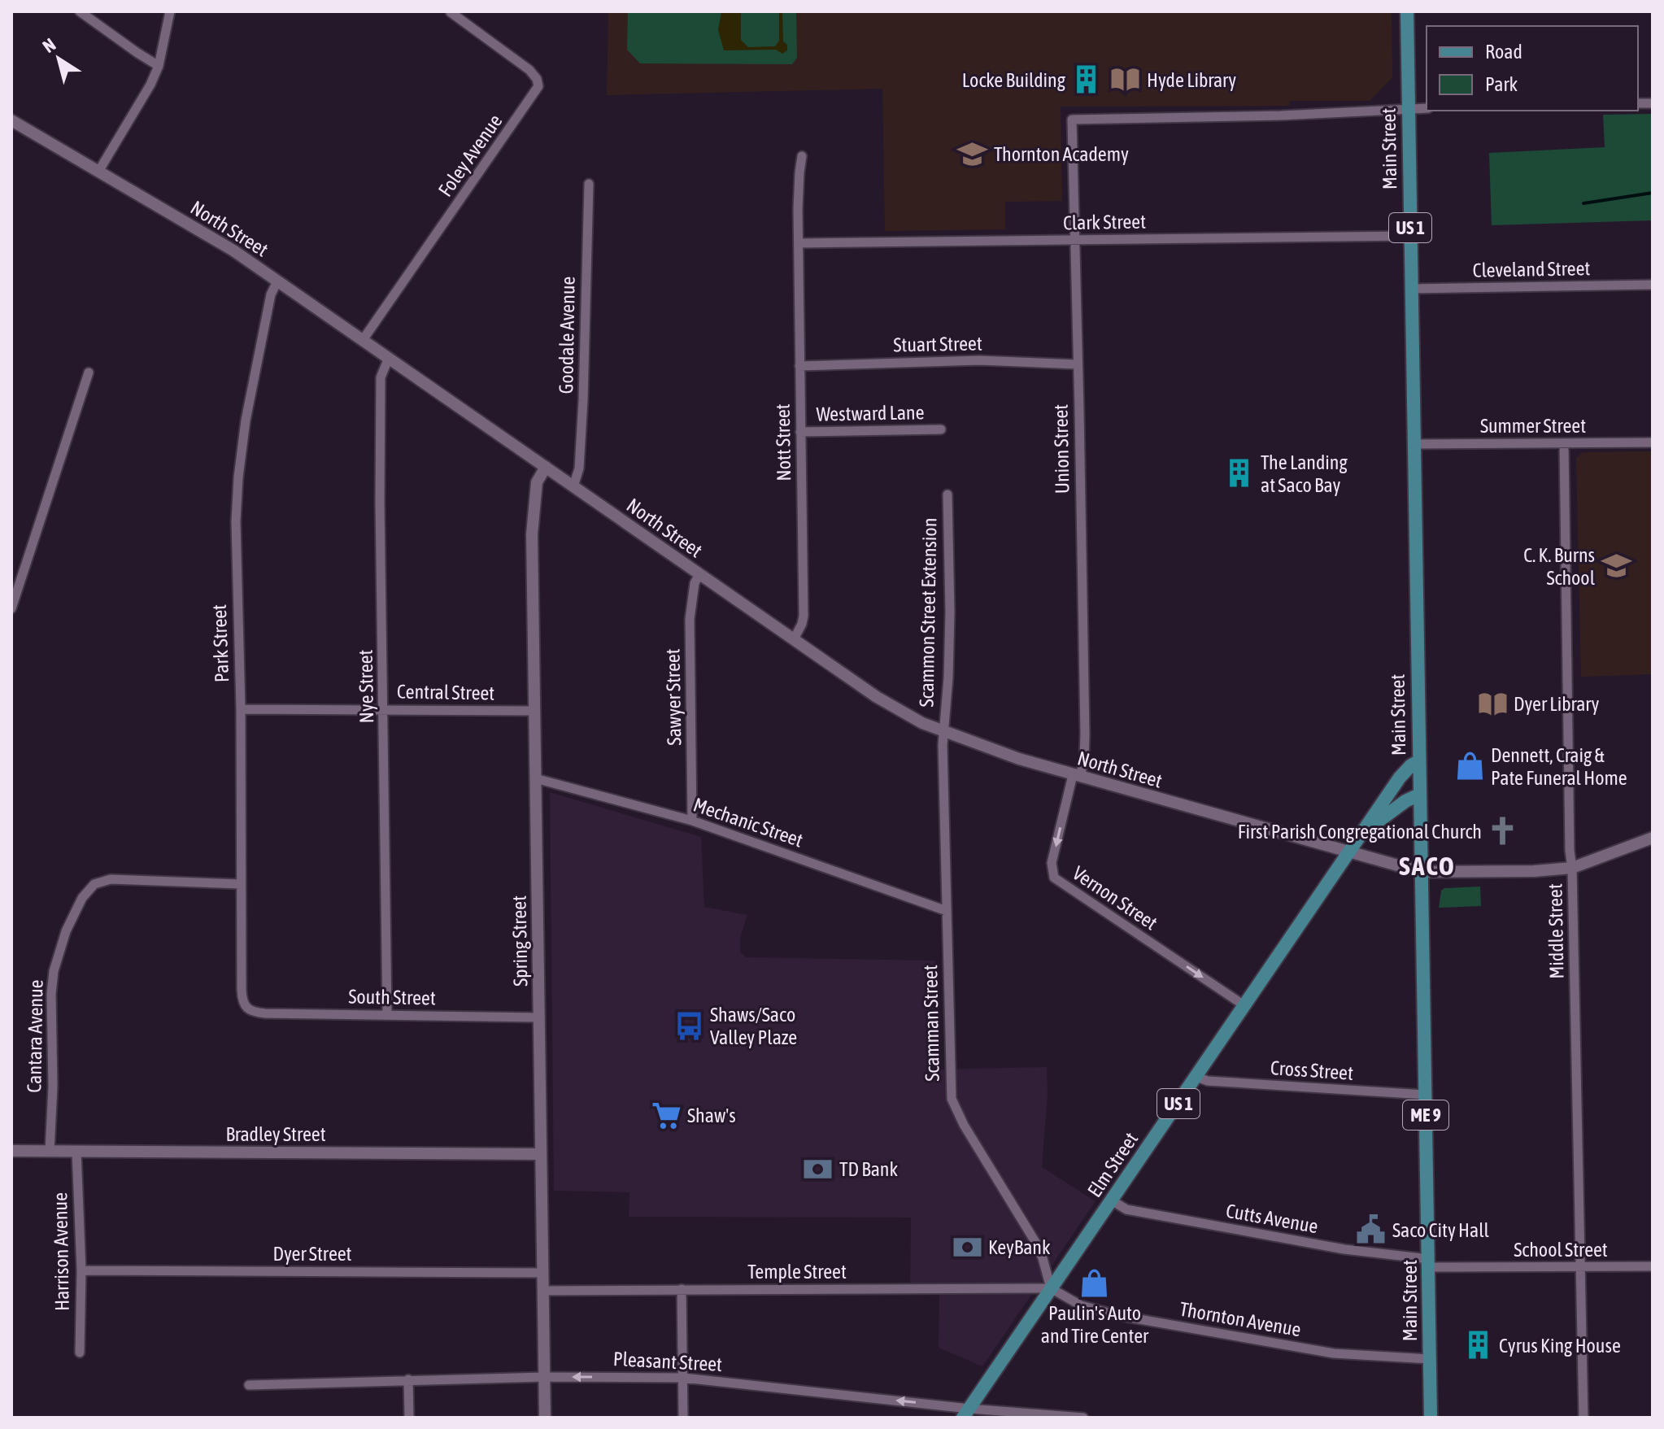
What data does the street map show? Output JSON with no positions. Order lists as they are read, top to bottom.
{
  "streets": {
    "main road": [
      "Main Street",
      "US 1",
      "North Street",
      "Spring Street",
      "ME 9",
      "Bradley Street",
      "Elm Street"
    ],
    "street": [
      "Foley Avenue",
      "Clark Street",
      "Cleveland Street",
      "Goodale Avenue",
      "Stuart Street",
      "Westward Lane",
      "Summer Street",
      "Nott Street",
      "Union Street",
      "Scammon Street Extension",
      "Park Street",
      "Nye Street",
      "Central Street",
      "Sawyer Street",
      "Mechanic Street",
      "Vernon Street",
      "Middle Street",
      "South Street",
      "Scamman Street",
      "Cantara Avenue",
      "Cross Street",
      "Cutts Avenue",
      "School Street",
      "Harrison Avenue",
      "Dyer Street",
      "Temple Street",
      "Thornton Avenue",
      "Pleasant Street"
    ]
  },
  "crossings": [
    ["Main Street", "Clark Street"],
    ["Main Street", "North Street"],
    ["Main Street", "Cleveland Street"],
    ["Main Street", "Summer Street"],
    ["Main Street", "Union Street"],
    ["Main Street", "Cross Street"],
    ["Main Street", "Elm Street"],
    ["Main Street", "Cutts Avenue"],
    ["Main Street", "School Street"],
    ["Main Street", "Thornton Avenue"],
    ["Foley Avenue", "North Street"],
    ["Clark Street", "Nott Street"],
    ["Clark Street", "Union Street"],
    ["North Street", "Goodale Avenue"],
    ["North Street", "Nott Street"],
    ["North Street", "Union Street"],
    ["North Street", "Scammon Street Extension"],
    ["North Street", "Park Street"],
    ["North Street", "Nye Street"],
    ["North Street", "Sawyer Street"],
    ["North Street", "Vernon Street"],
    ["North Street", "Middle Street"],
    ["North Street", "Spring Street"],
    ["North Street", "Scamman Street"],
    ["North Street", "Elm Street"],
    ["Stuart Street", "Nott Street"],
    ["Stuart Street", "Union Street"],
    ["Westward Lane", "Nott Street"],
    ["Summer Street", "Middle Street"],
    ["Union Street", "Vernon Street"],
    ["Scammon Street Extension", "Scamman Street"],
    ["Park Street", "Central Street"],
    ["Park Street", "South Street"],
    ["Park Street", "Cantara Avenue"],
    ["Nye Street", "Central Street"],
    ["Nye Street", "South Street"],
    ["Central Street", "Spring Street"],
    ["Sawyer Street", "Mechanic Street"],
    ["Mechanic Street", "Spring Street"],
    ["Mechanic Street", "Scamman Street"],
    ["Vernon Street", "Elm Street"],
    ["Middle Street", "School Street"],
    ["Spring Street", "South Street"],
    ["Spring Street", "Bradley Street"],
    ["Spring Street", "Dyer Street"],
    ["Spring Street", "Temple Street"],
    ["Spring Street", "Pleasant Street"],
    ["Scamman Street", "Elm Street"],
    ["Scamman Street", "Temple Street"],
    ["Scamman Street", "Thornton Avenue"],
    ["Cantara Avenue", "Bradley Street"],
    ["Cross Street", "Elm Street"],
    ["Bradley Street", "Harrison Avenue"],
    ["Elm Street", "Cutts Avenue"],
    ["Elm Street", "Temple Street"],
    ["Elm Street", "Thornton Avenue"],
    ["Elm Street", "Pleasant Street"],
    ["Cutts Avenue", "School Street"],
    ["Harrison Avenue", "Dyer Street"],
    ["Temple Street", "Thornton Avenue"]
  ],
  "one_way": ["Vernon Street", "Pleasant Street"],
  "districts": ["SACO"],
  "places": {
    "building": ["Locke Building", "The Landing at Saco Bay", "Cyrus King House"],
    "library": ["Hyde Library", "Dyer Library"],
    "school or university": ["Thornton Academy", "C. K. Burns School"],
    "shop": ["Dennett, Craig & Pate Funeral Home", "Paulin's Auto and Tire Center"],
    "church": ["First Parish Congregational Church"],
    "bus stop": ["Shaws/Saco Valley Plaze"],
    "supermarket": ["Shaw's"],
    "bank": ["TD Bank", "KeyBank"],
    "public building": ["Saco City Hall"]
  },
  "legend": ["Road", "Park"],
  "north": "top left"
}
